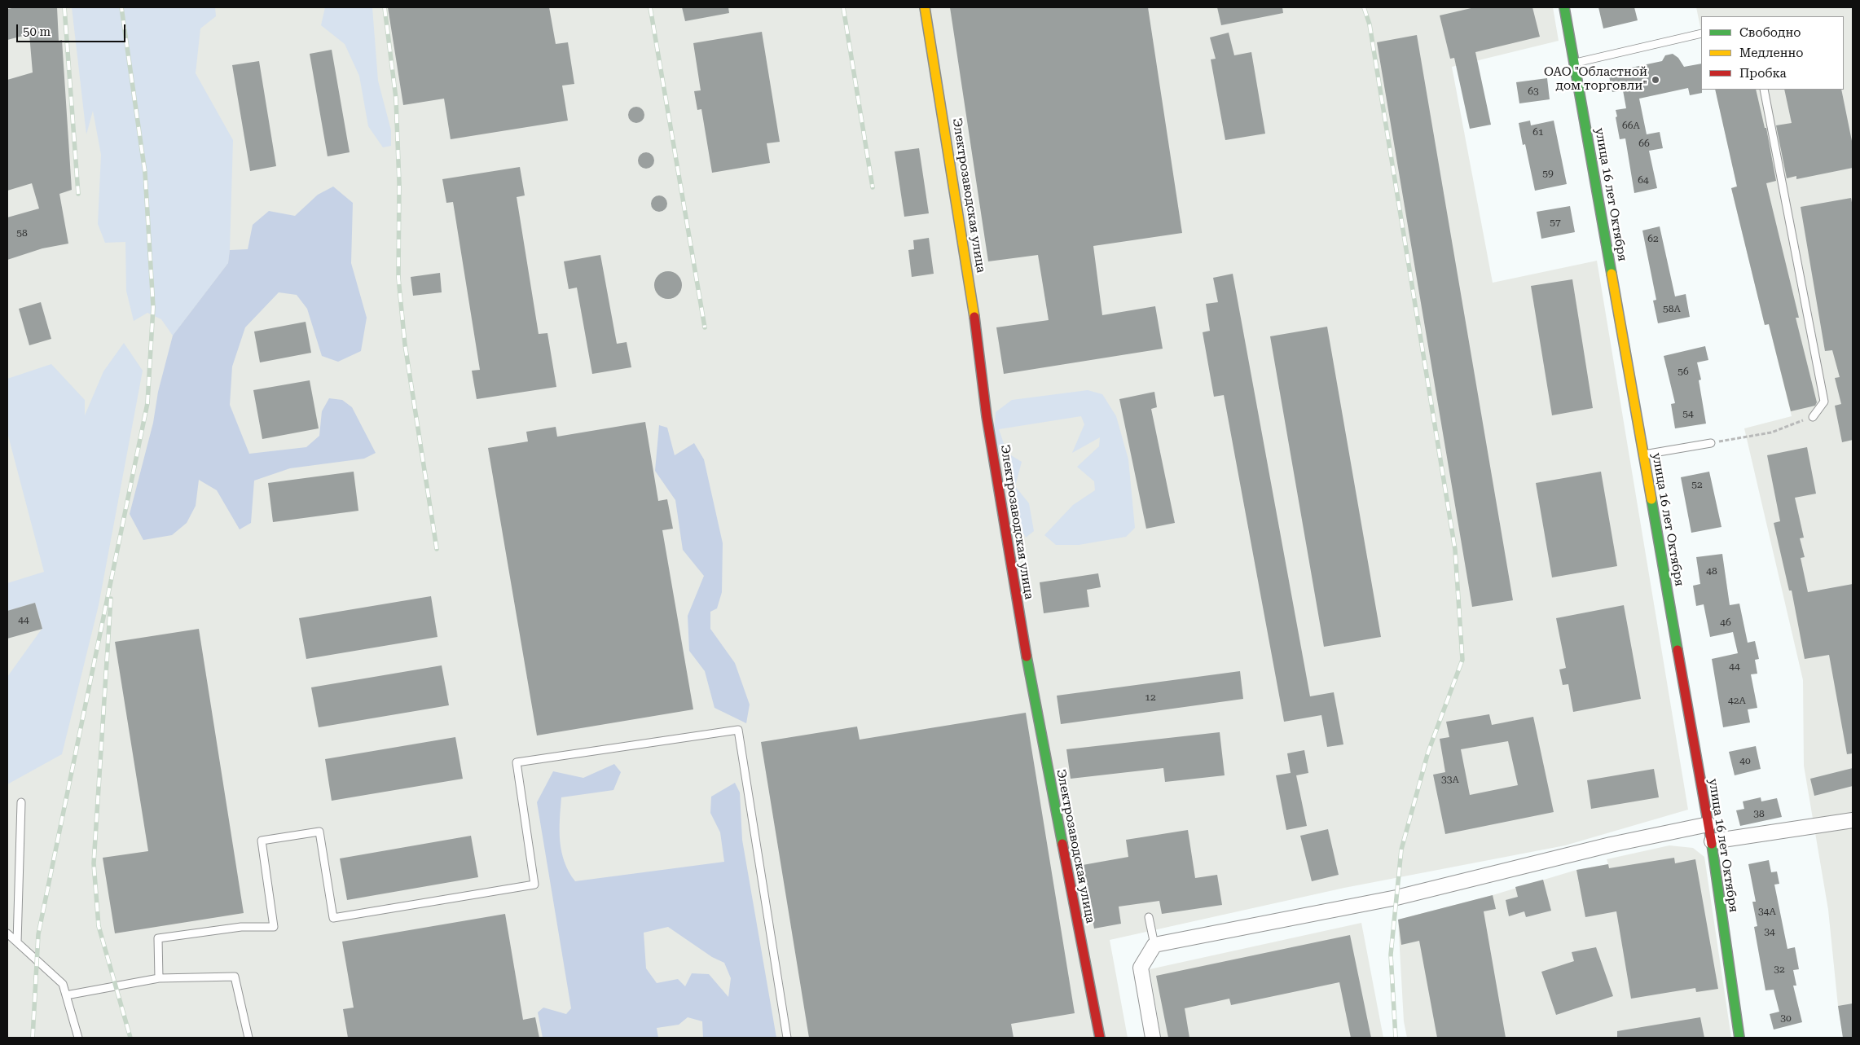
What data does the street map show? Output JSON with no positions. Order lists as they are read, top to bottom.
{
  "streets": {
    "street": ["улица 16 лет Октября", "Электрозаводская улица"]
  },
  "places": ["ОАО \"Областной дом торговли\""],
  "house_numbers": [
    "63",
    "66А",
    "61",
    "66",
    "59",
    "64",
    "57",
    "58",
    "62",
    "58А",
    "56",
    "54",
    "52",
    "48",
    "44",
    "46",
    "44",
    "12",
    "42А",
    "40",
    "33А",
    "38",
    "34А",
    "34",
    "32",
    "30"
  ],
  "legend": ["Свободно", "Медленно", "Пробка"],
  "scale_bar": "50 m"
}
